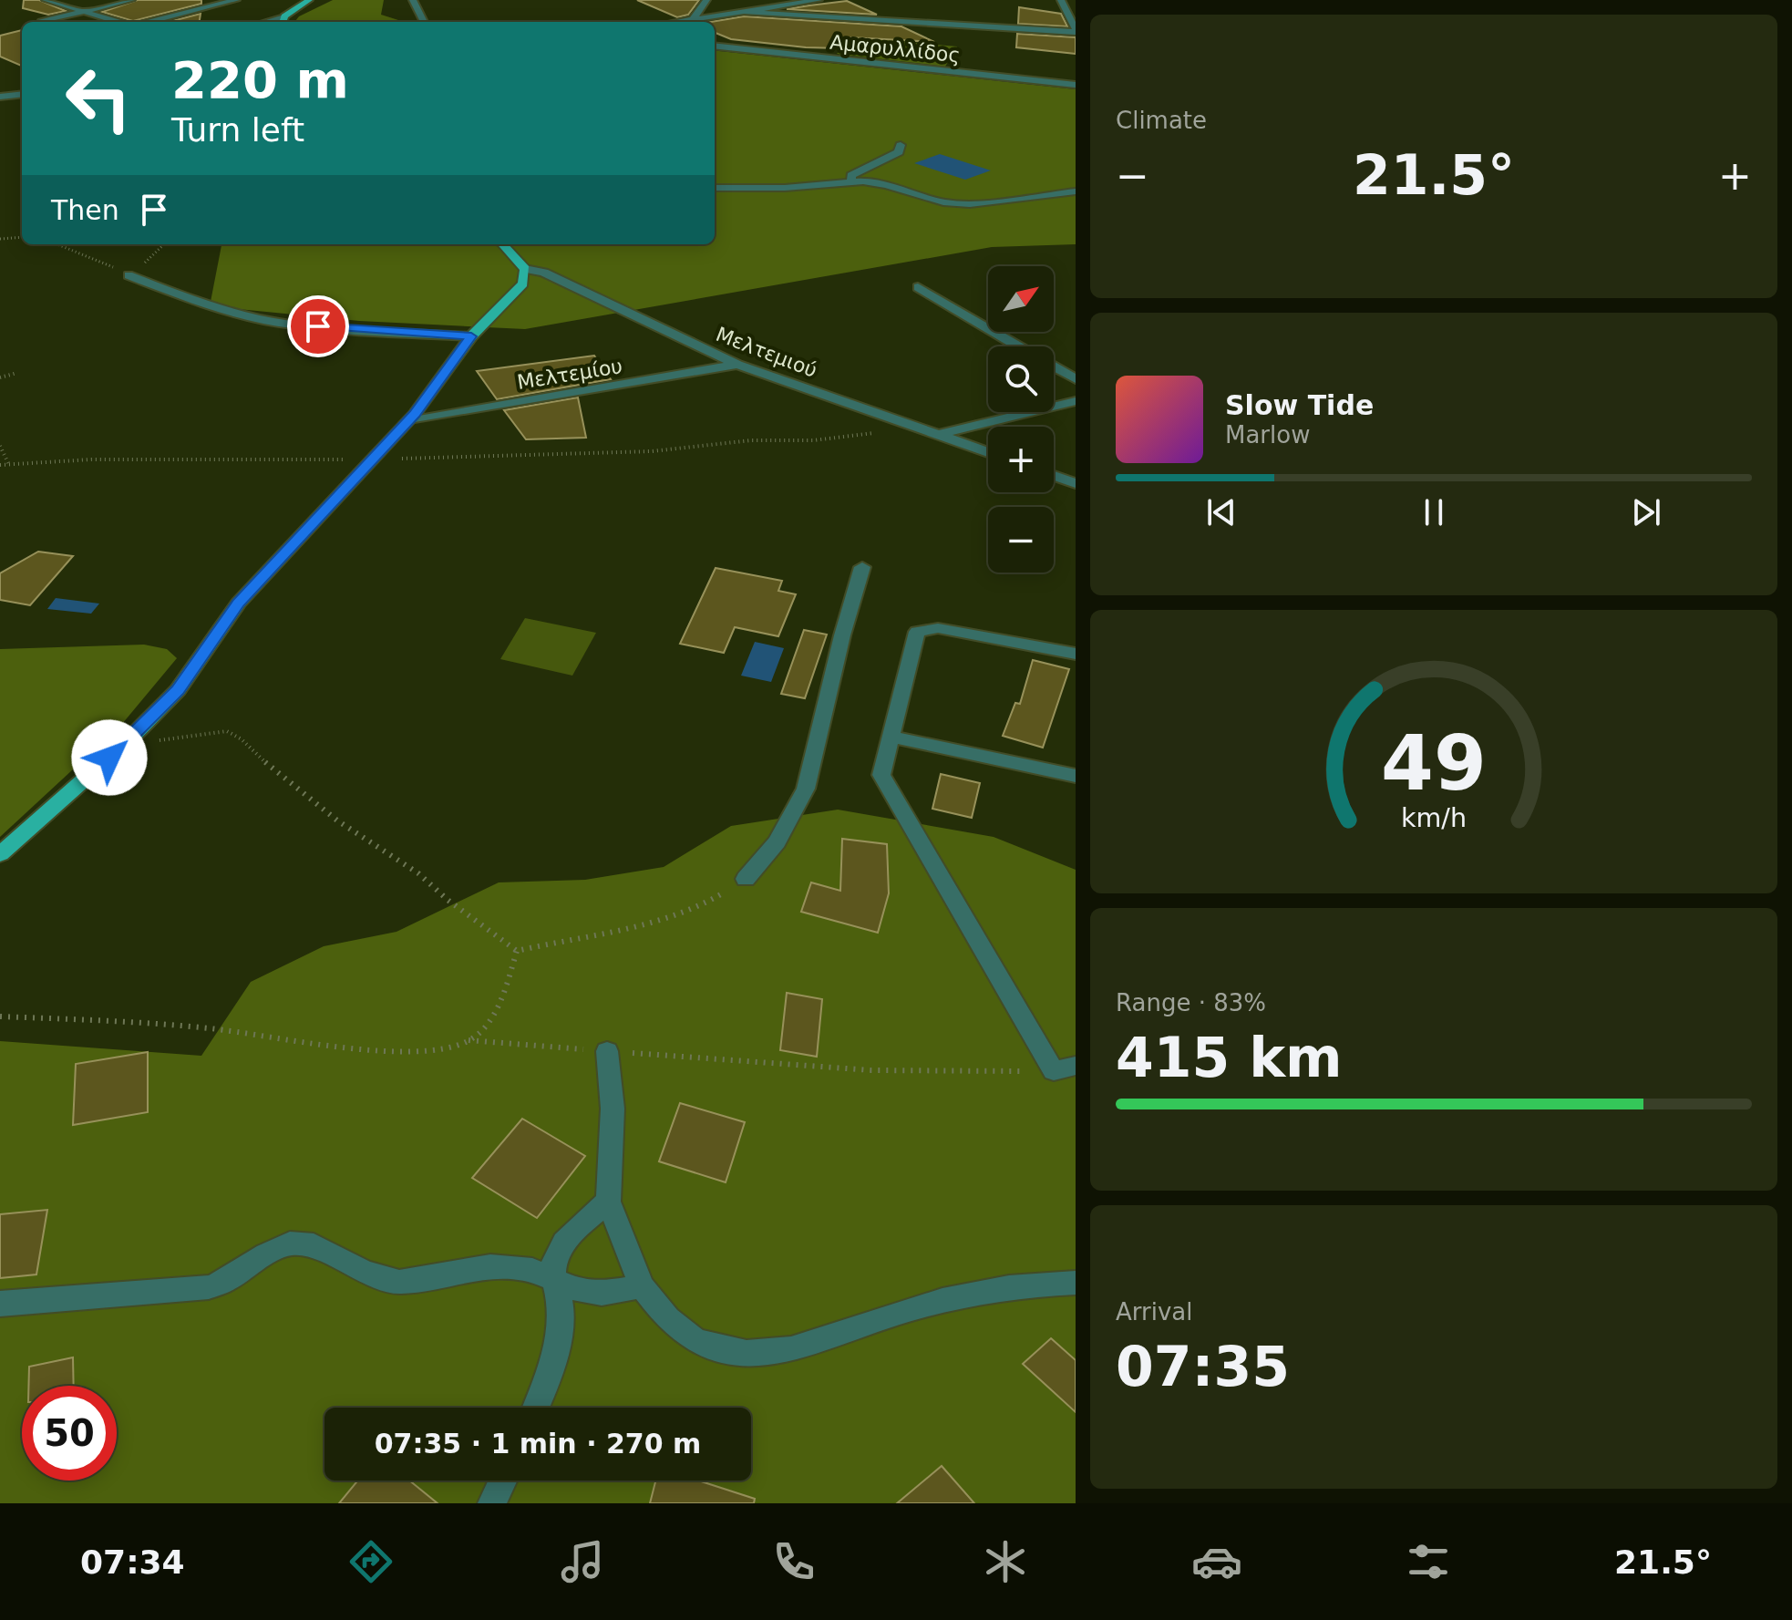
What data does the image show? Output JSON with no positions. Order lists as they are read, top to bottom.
{
  "streets": {
    "street": ["Αμαρυλλίδος", "Μελτεμιού", "Μελτεμίου"]
  },
  "crossings": [
    ["Μελτεμιού", "Μελτεμίου"]
  ],
  "north": "top right",
  "page": {
    "tile": [
      "Climate",
      ["Range · 83%", "415 km"],
      ["Arrival", "07:35"]
    ],
    "turn": ["220 m", "Turn left"],
    "heat": ["−", "21.5°", "+"],
    "then": "Then",
    "map_buttons": ["+", "−"],
    "song": ["Slow Tide", "Marlow"],
    "limit": "50",
    "trip": "07:35 · 1 min · 270 m",
    "tabs": ["07:34", "21.5°"],
    "gauge": ["49", "km/h"]
  }
}
